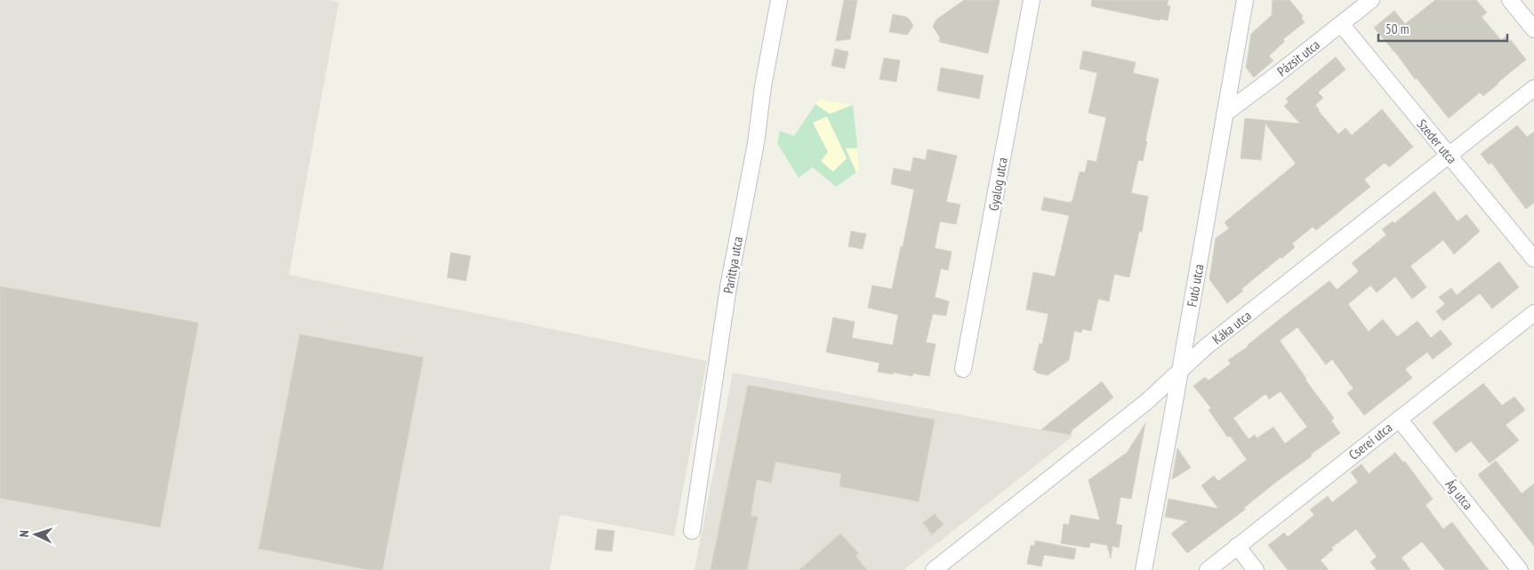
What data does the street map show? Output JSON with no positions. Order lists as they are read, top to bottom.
{
  "streets": {
    "street": [
      "Pázsit utca",
      "Szeder utca",
      "Gyalog utca",
      "Parittya utca",
      "Futó utca",
      "Káka utca",
      "Cserei utca",
      "Ág utca"
    ]
  },
  "crossings": [
    ["Pázsit utca", "Szeder utca"],
    ["Pázsit utca", "Futó utca"],
    ["Szeder utca", "Káka utca"],
    ["Futó utca", "Káka utca"],
    ["Cserei utca", "Ág utca"]
  ],
  "scale_bar": "50 m",
  "north": "left"
}
